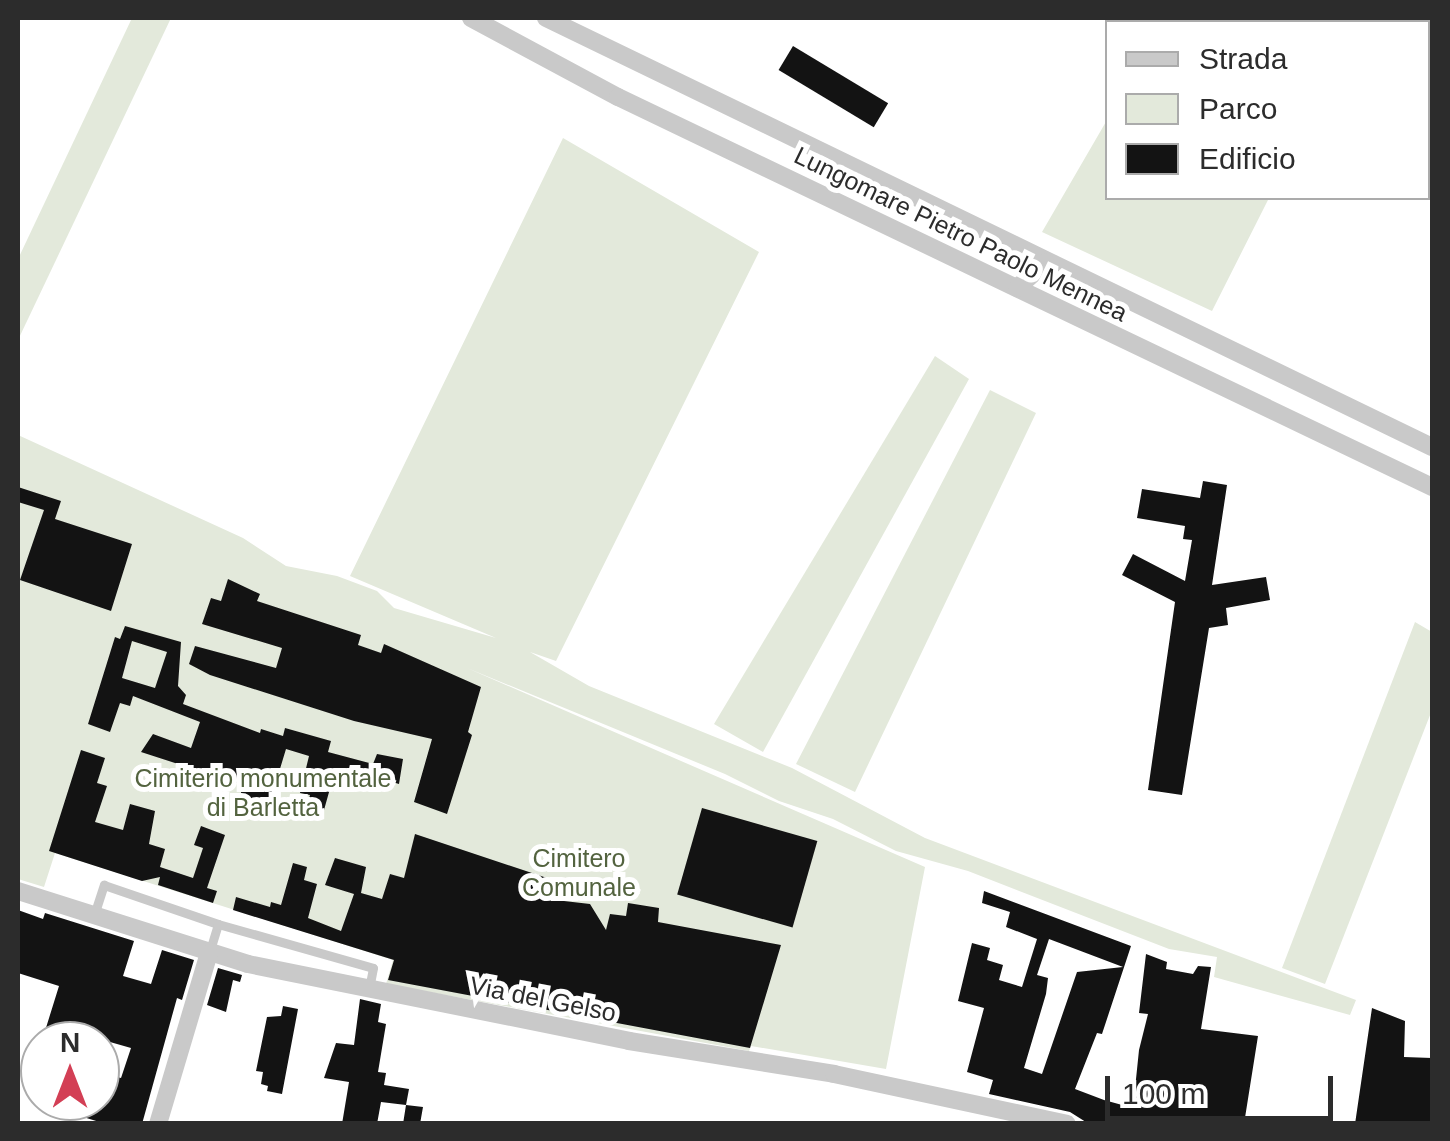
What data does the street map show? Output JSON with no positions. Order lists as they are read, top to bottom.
{
  "streets": {
    "street": ["Lungomare Pietro Paolo Mennea", "Via del Gelso"]
  },
  "parks": ["Cimiterio monumentale di Barletta", "Cimitero Comunale"],
  "legend": ["Strada", "Parco", "Edificio"],
  "scale_bar": "100 m",
  "north": "top"
}
